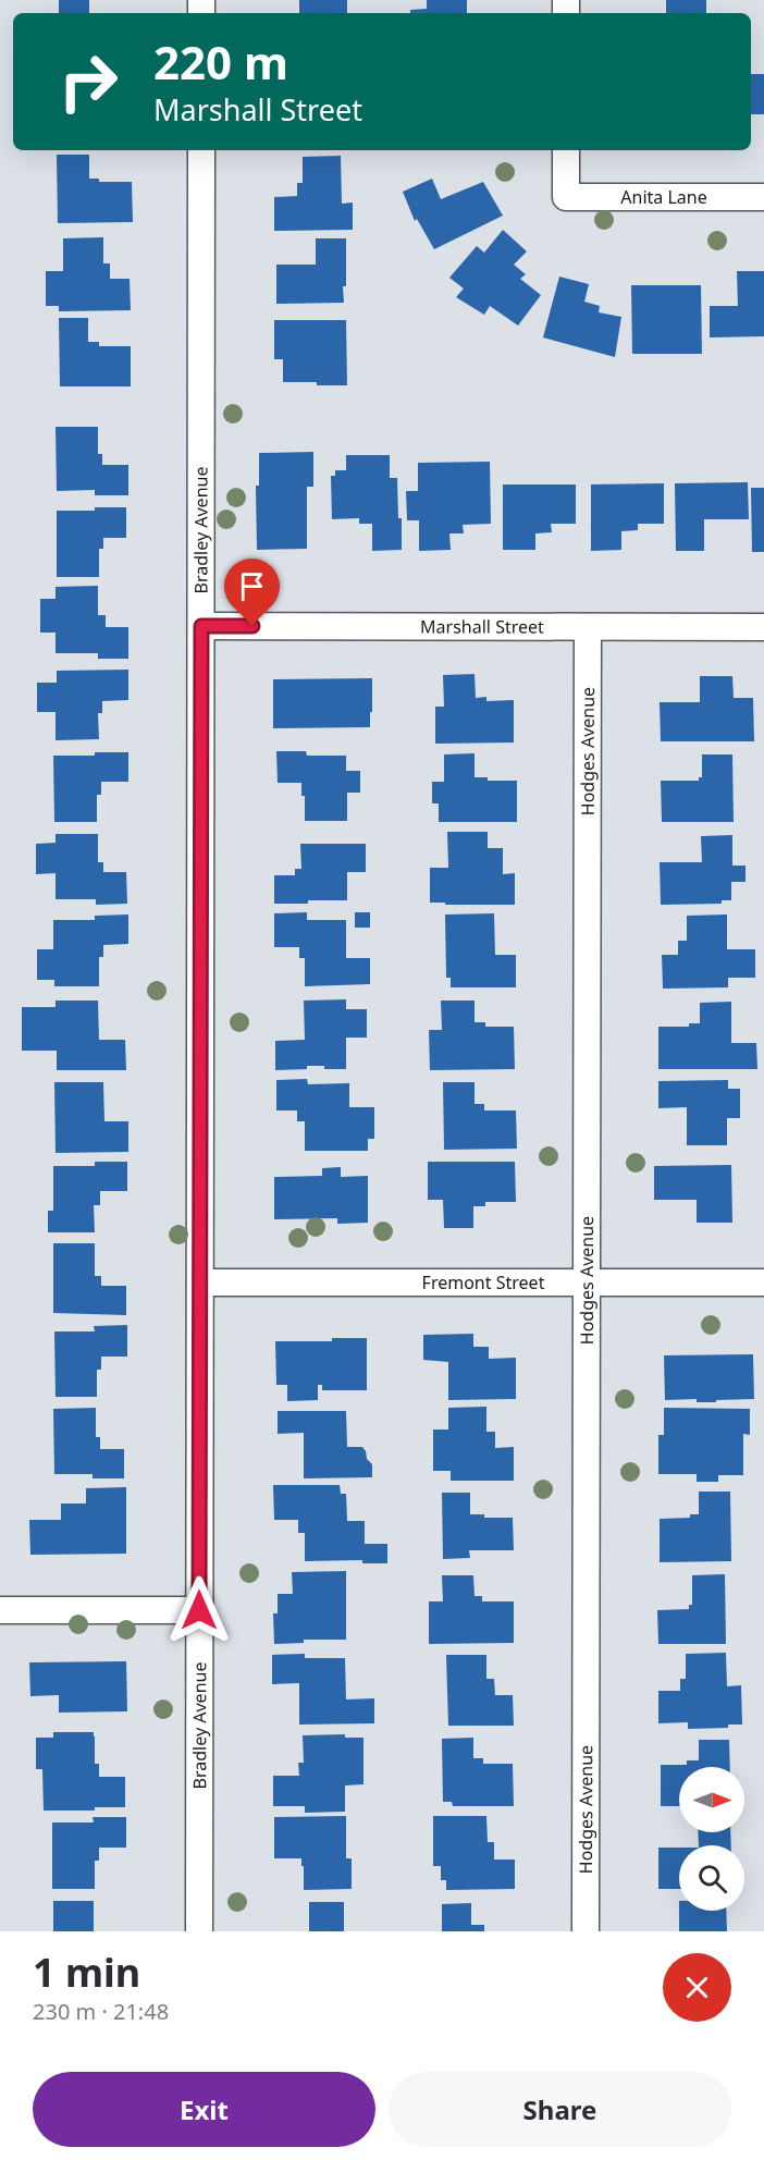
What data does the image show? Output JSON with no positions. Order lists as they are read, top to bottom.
{
  "streets": {
    "street": [
      "Anita Lane",
      "Bradley Avenue",
      "Marshall Street",
      "Hodges Avenue",
      "Fremont Street"
    ]
  },
  "crossings": [
    ["Bradley Avenue", "Marshall Street"],
    ["Bradley Avenue", "Fremont Street"],
    ["Marshall Street", "Hodges Avenue"],
    ["Hodges Avenue", "Fremont Street"]
  ],
  "north": "right",
  "page": {
    "turn": ["220 m", "Marshall Street"],
    "heading": ["1 min", "230 m · 21:48"],
    "buttons": ["Exit", "Share"]
  }
}
